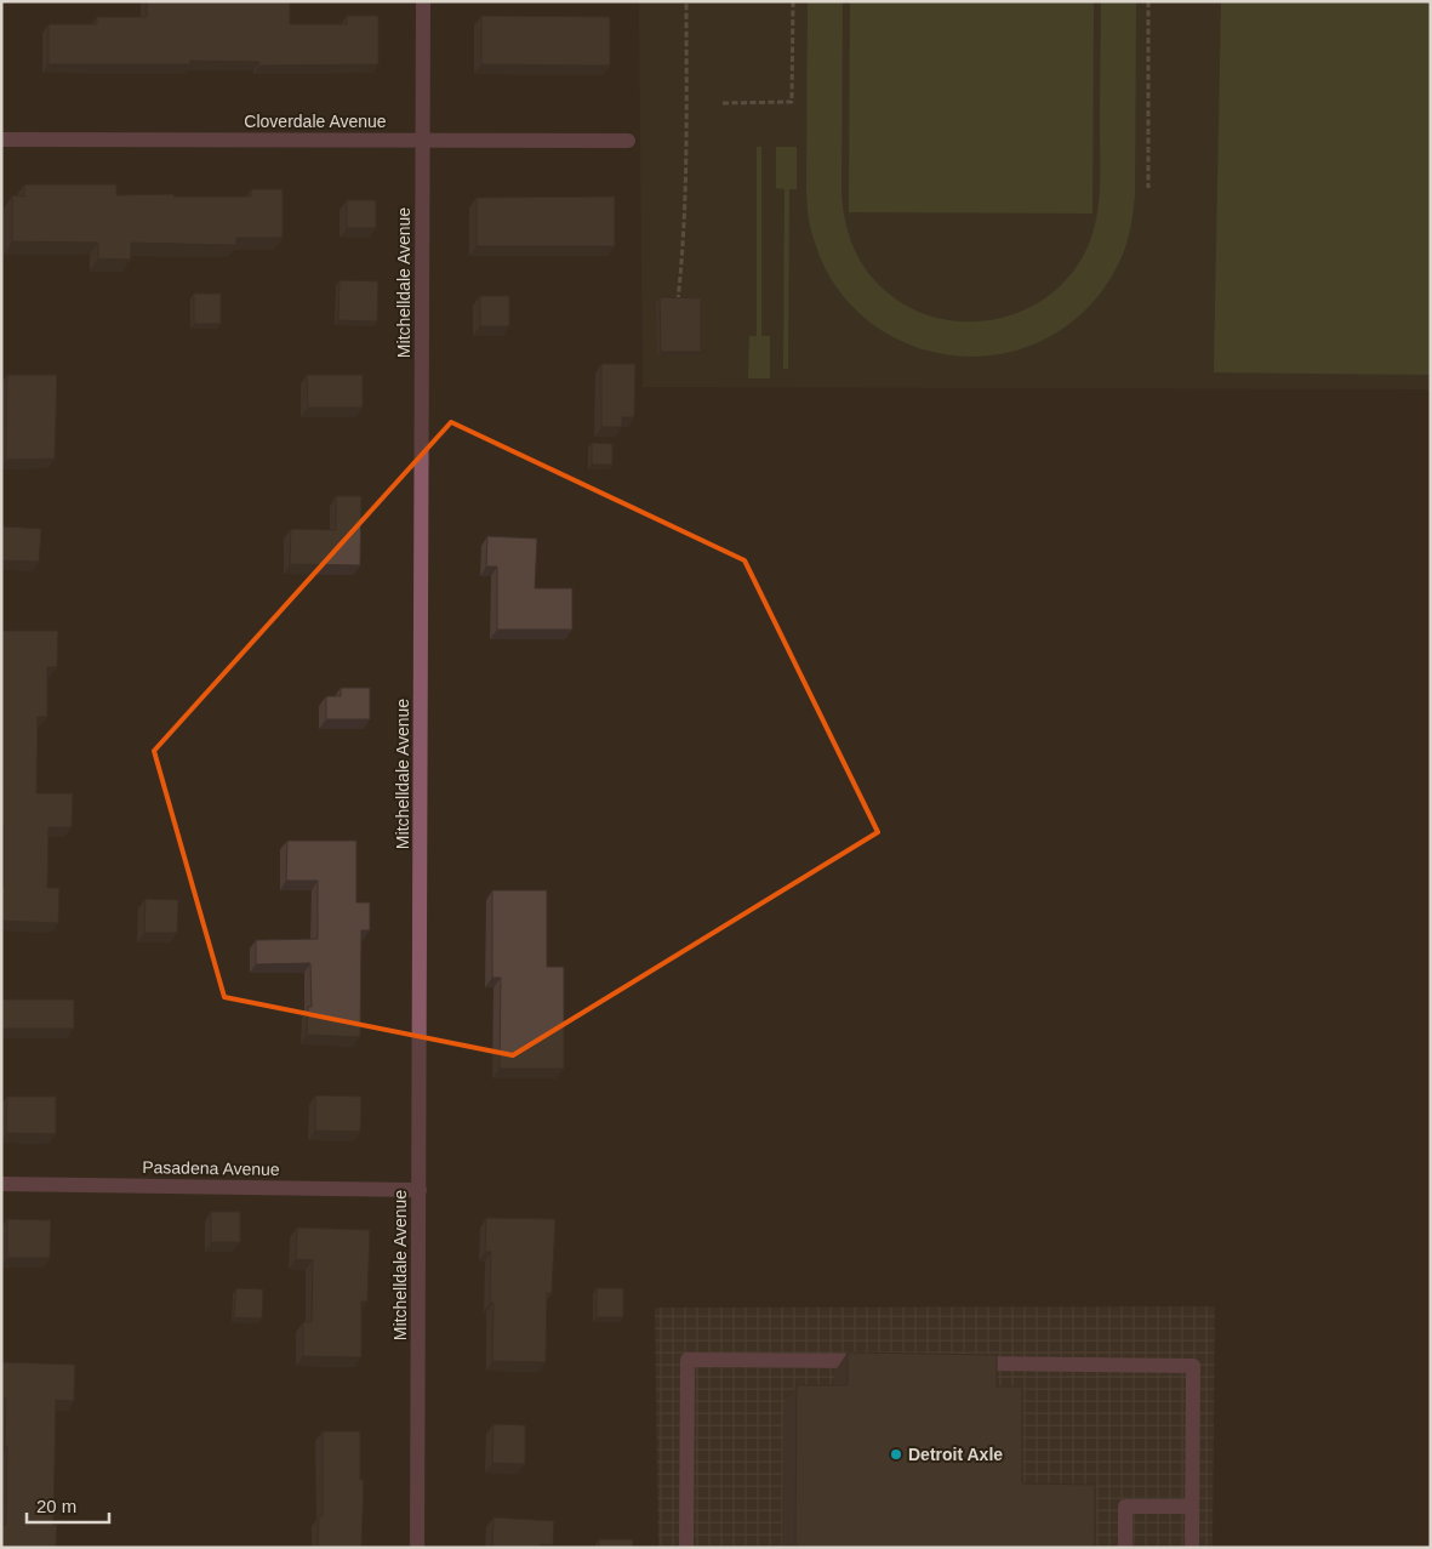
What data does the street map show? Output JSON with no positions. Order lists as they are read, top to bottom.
{
  "streets": {
    "street": ["Cloverdale Avenue", "Mitchelldale Avenue", "Pasadena Avenue"]
  },
  "crossings": [
    ["Cloverdale Avenue", "Mitchelldale Avenue"],
    ["Mitchelldale Avenue", "Pasadena Avenue"]
  ],
  "places": ["Detroit Axle"],
  "scale_bar": "20 m"
}
